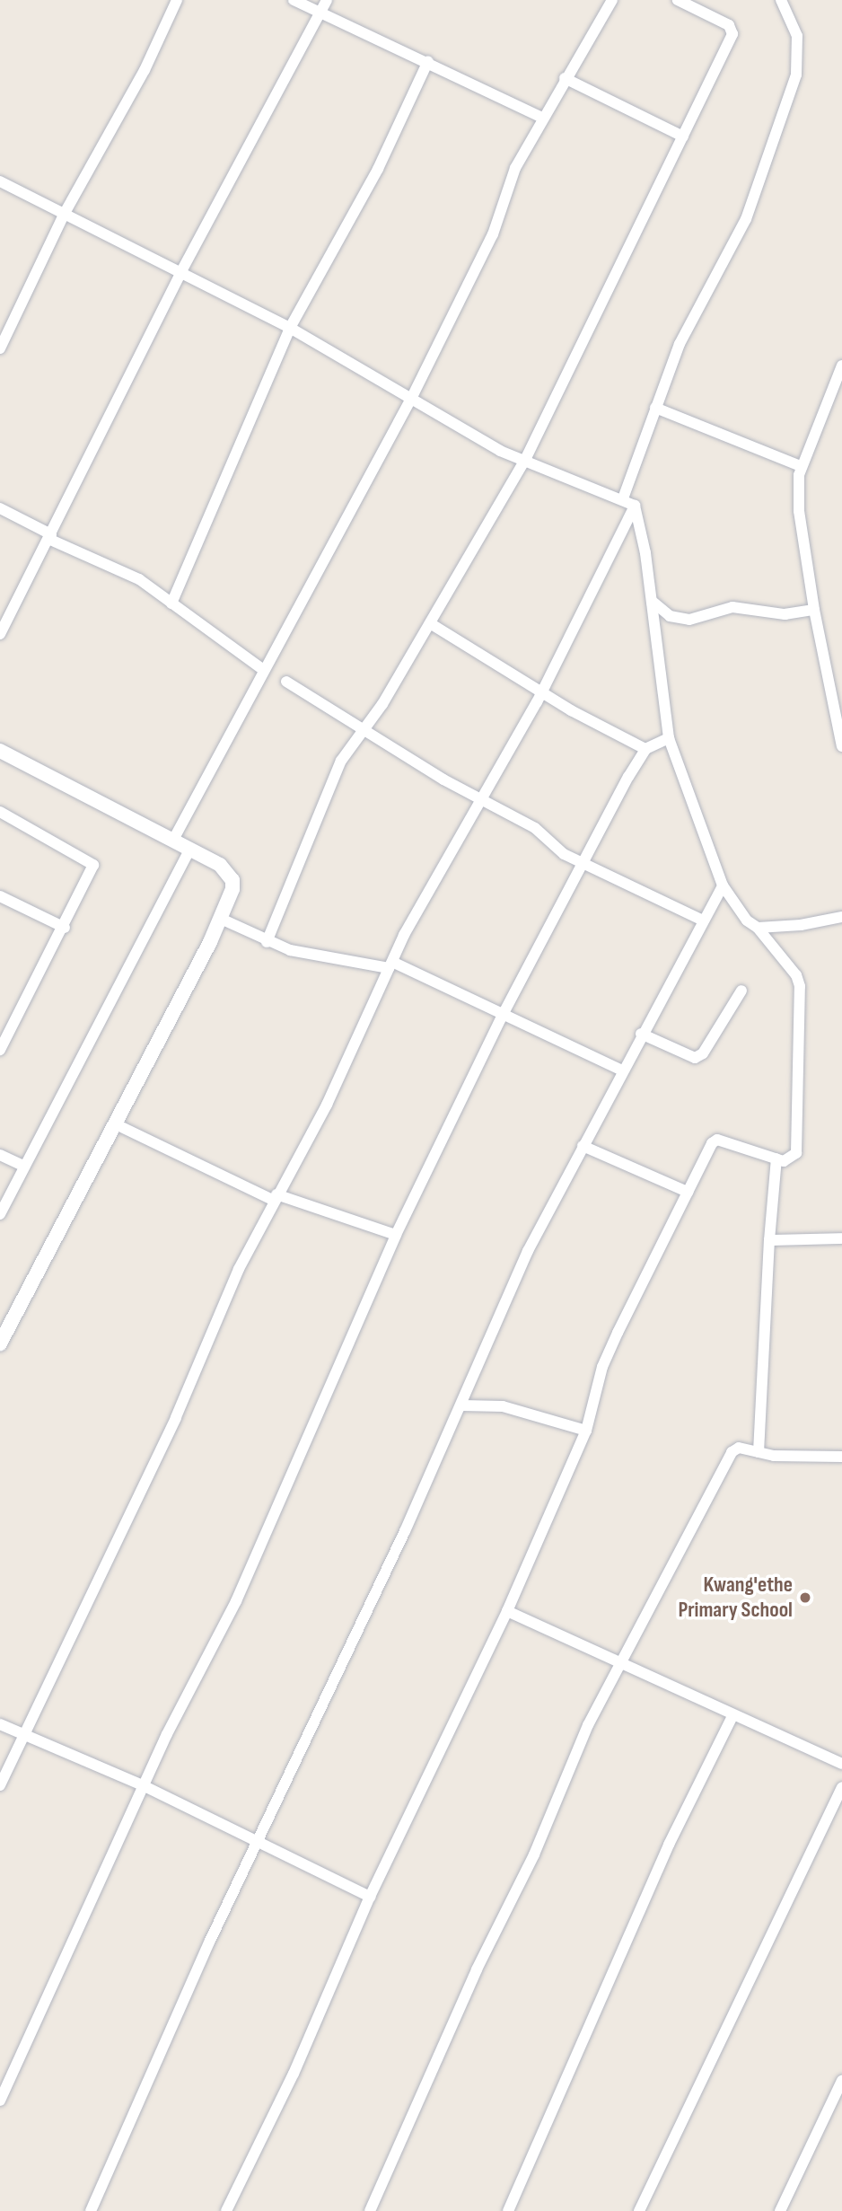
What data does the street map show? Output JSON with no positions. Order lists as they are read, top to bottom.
{
  "places": ["Kwang'ethe Primary School"]
}
